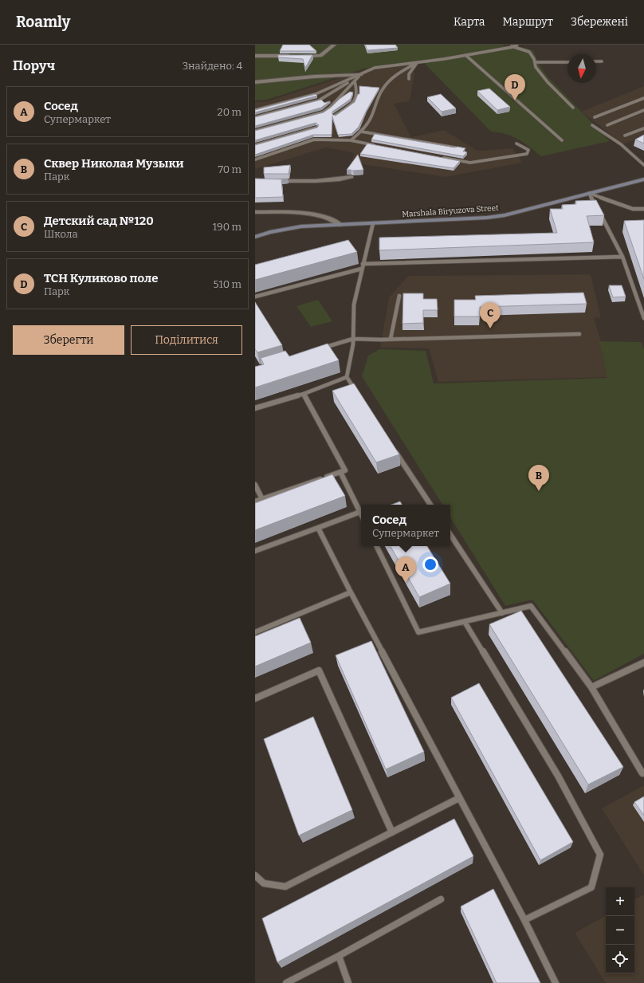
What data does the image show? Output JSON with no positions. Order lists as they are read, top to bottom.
{
  "streets": {
    "main road": ["Marshala Biryuzova Street"]
  },
  "north": "bottom",
  "page": {
    "header": "Roamly",
    "nav": ["Карта", "Маршрут", "Збережені"],
    "heading": ["Поруч", "Знайдено: 4"],
    "pins": [
      "D",
      "C",
      "B",
      "A"
    ],
    "list": [
      {
        "mark": "A",
        "name": "Сосед",
        "note": "Супермаркет",
        "value": "20 m"
      },
      {
        "mark": "B",
        "name": "Сквер Николая Музыки",
        "note": "Парк",
        "value": "70 m"
      },
      {
        "mark": "C",
        "name": "Детский сад №120",
        "note": "Школа",
        "value": "190 m"
      },
      {
        "mark": "D",
        "name": "ТСН Куликово поле",
        "note": "Парк",
        "value": "510 m"
      }
    ],
    "buttons": ["Зберегти", "Поділитися"],
    "popup": ["Сосед", "Супермаркет"],
    "map_buttons": ["+", "−"]
  }
}
